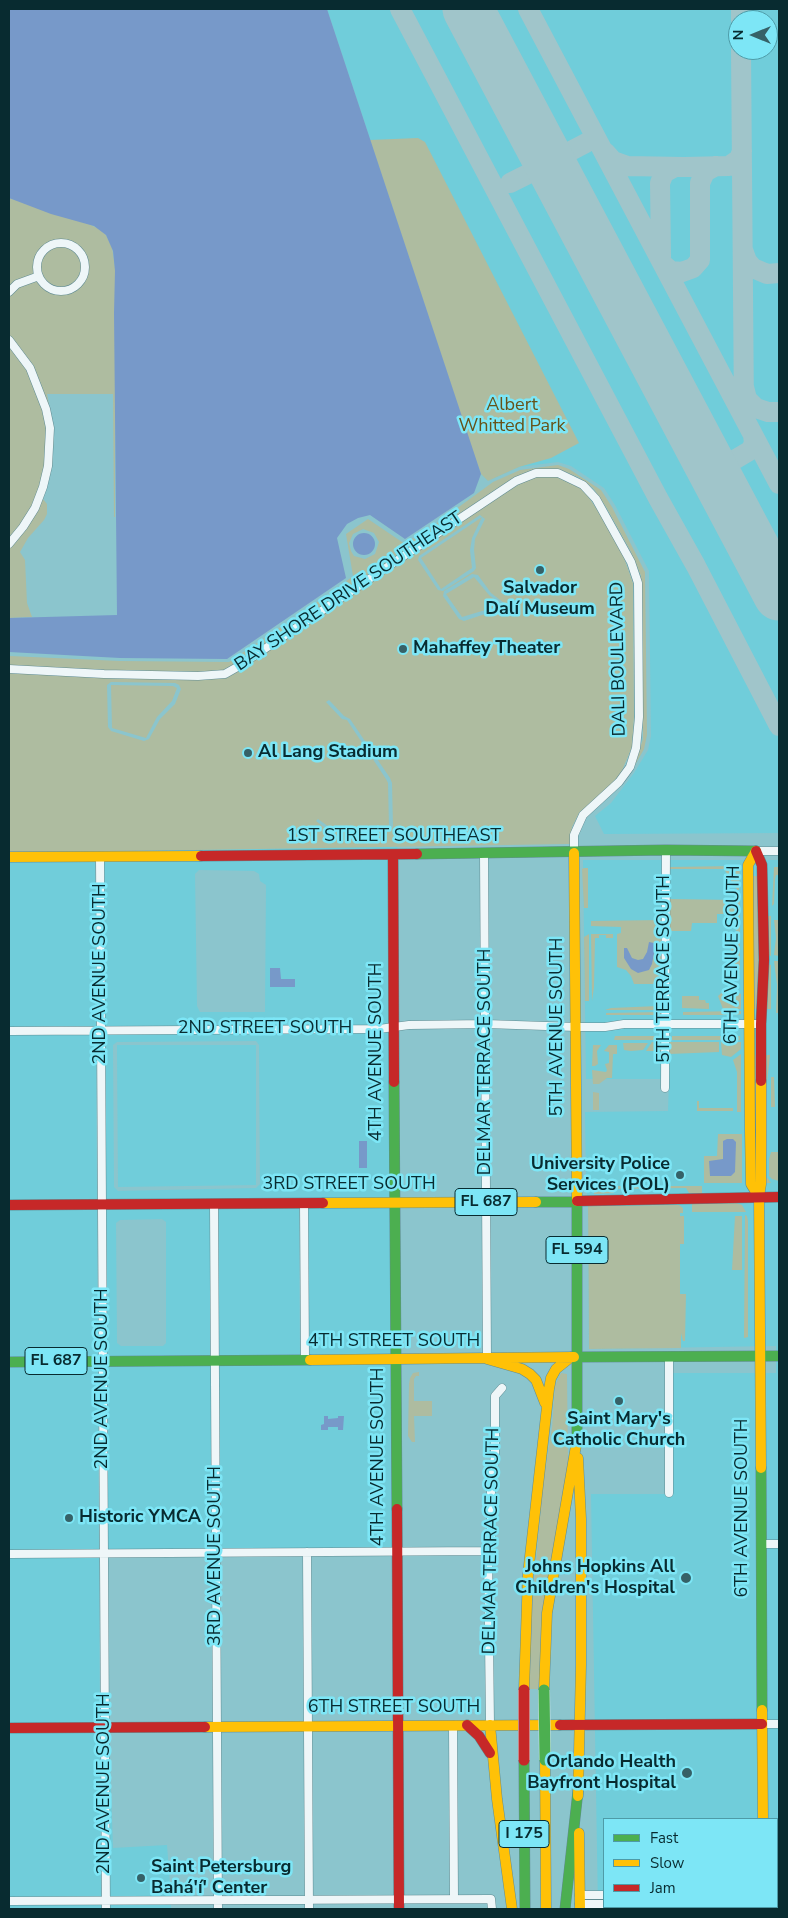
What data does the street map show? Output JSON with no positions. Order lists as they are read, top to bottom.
{
  "streets": {
    "main road": [
      "1ST STREET SOUTHEAST",
      "6TH AVENUE SOUTH",
      "5TH AVENUE SOUTH",
      "4TH AVENUE SOUTH",
      "3RD STREET SOUTH",
      "FL 687",
      "FL 594",
      "4TH STREET SOUTH",
      "6TH STREET SOUTH",
      "I 175"
    ],
    "street": [
      "BAY SHORE DRIVE SOUTHEAST",
      "DALI BOULEVARD",
      "5TH TERRACE SOUTH",
      "2ND AVENUE SOUTH",
      "2ND STREET SOUTH",
      "DELMAR TERRACE SOUTH",
      "3RD AVENUE SOUTH"
    ]
  },
  "crossings": [
    ["BAY SHORE DRIVE SOUTHEAST", "DALI BOULEVARD"],
    ["DALI BOULEVARD", "1ST STREET SOUTHEAST"],
    ["DALI BOULEVARD", "5TH AVENUE SOUTH"],
    ["1ST STREET SOUTHEAST", "6TH AVENUE SOUTH"],
    ["1ST STREET SOUTHEAST", "5TH TERRACE SOUTH"],
    ["1ST STREET SOUTHEAST", "2ND AVENUE SOUTH"],
    ["1ST STREET SOUTHEAST", "5TH AVENUE SOUTH"],
    ["1ST STREET SOUTHEAST", "4TH AVENUE SOUTH"],
    ["1ST STREET SOUTHEAST", "DELMAR TERRACE SOUTH"],
    ["6TH AVENUE SOUTH", "2ND STREET SOUTH"],
    ["6TH AVENUE SOUTH", "3RD STREET SOUTH"],
    ["6TH AVENUE SOUTH", "4TH STREET SOUTH"],
    ["6TH AVENUE SOUTH", "6TH STREET SOUTH"],
    ["5TH TERRACE SOUTH", "2ND STREET SOUTH"],
    ["2ND AVENUE SOUTH", "2ND STREET SOUTH"],
    ["2ND AVENUE SOUTH", "3RD STREET SOUTH"],
    ["2ND AVENUE SOUTH", "4TH STREET SOUTH"],
    ["2ND AVENUE SOUTH", "6TH STREET SOUTH"],
    ["5TH AVENUE SOUTH", "2ND STREET SOUTH"],
    ["5TH AVENUE SOUTH", "3RD STREET SOUTH"],
    ["5TH AVENUE SOUTH", "FL 594"],
    ["2ND STREET SOUTH", "4TH AVENUE SOUTH"],
    ["2ND STREET SOUTH", "DELMAR TERRACE SOUTH"],
    ["4TH AVENUE SOUTH", "3RD STREET SOUTH"],
    ["4TH AVENUE SOUTH", "4TH STREET SOUTH"],
    ["4TH AVENUE SOUTH", "6TH STREET SOUTH"],
    ["DELMAR TERRACE SOUTH", "3RD STREET SOUTH"],
    ["DELMAR TERRACE SOUTH", "4TH STREET SOUTH"],
    ["DELMAR TERRACE SOUTH", "6TH STREET SOUTH"],
    ["3RD STREET SOUTH", "FL 594"],
    ["3RD STREET SOUTH", "3RD AVENUE SOUTH"],
    ["FL 594", "4TH STREET SOUTH"],
    ["FL 594", "I 175"],
    ["4TH STREET SOUTH", "3RD AVENUE SOUTH"],
    ["3RD AVENUE SOUTH", "6TH STREET SOUTH"]
  ],
  "parks": ["Albert Whitted Park"],
  "places": [
    "Salvador Dalí Museum",
    "Mahaffey Theater",
    "Al Lang Stadium",
    "University Police Services (POL)",
    "Saint Mary's Catholic Church",
    "Historic YMCA",
    "Johns Hopkins All Children's Hospital",
    "Orlando Health Bayfront Hospital",
    "Saint Petersburg Bahá'í' Center"
  ],
  "legend": ["Fast", "Slow", "Jam"],
  "north": "left"
}
